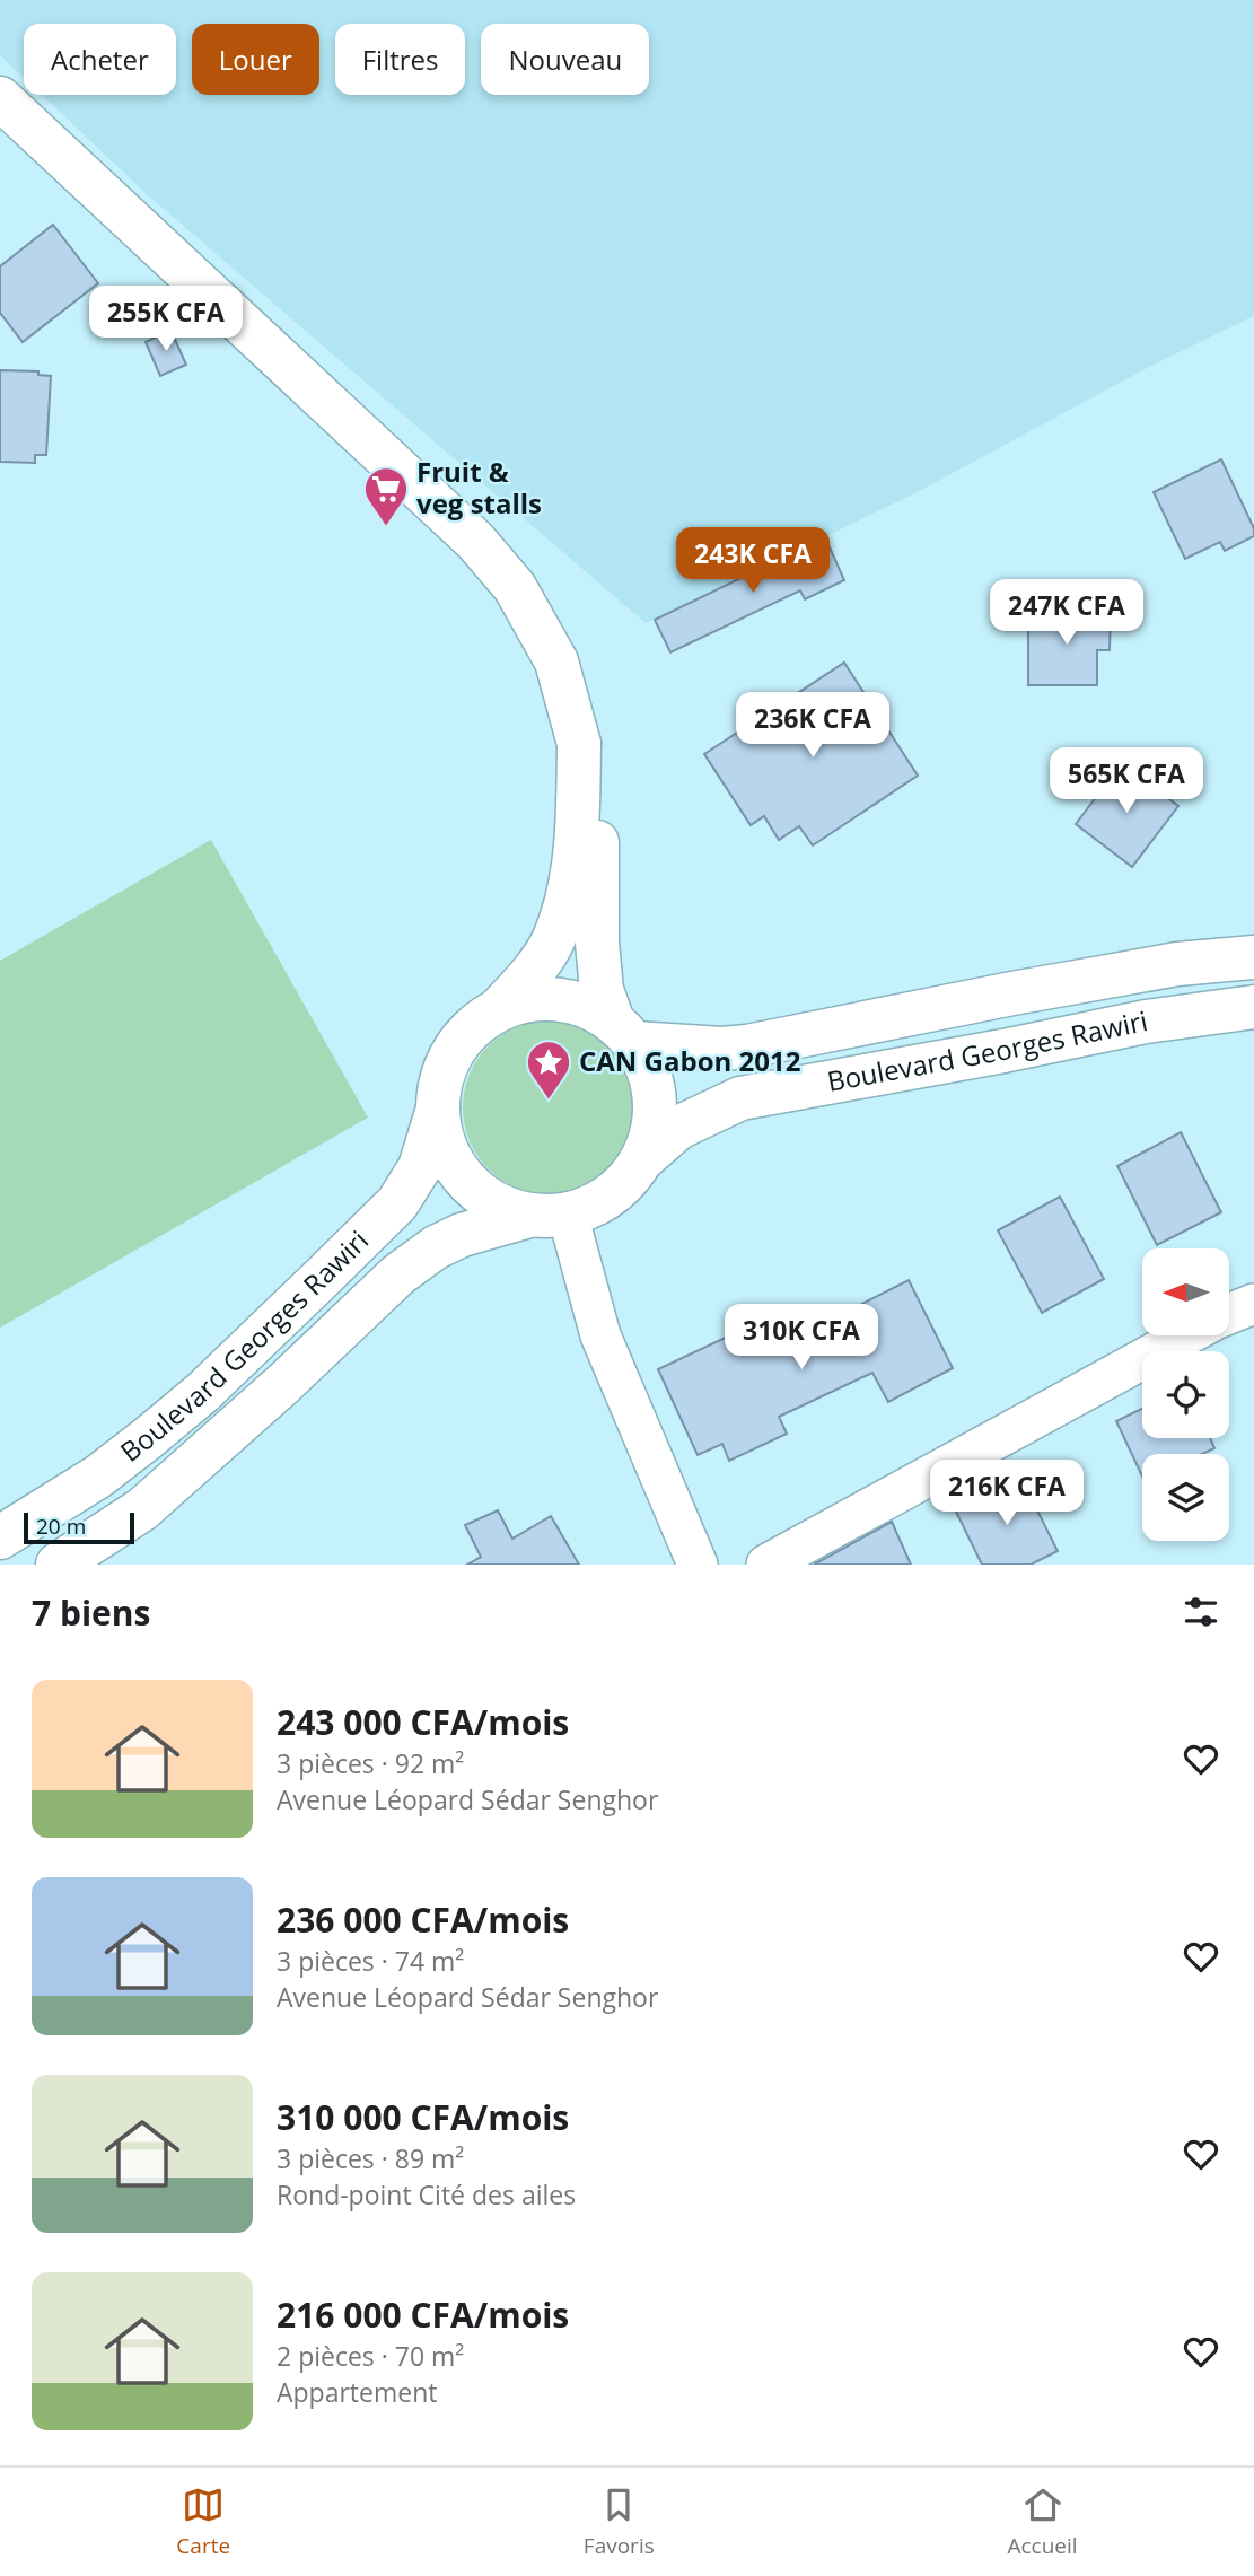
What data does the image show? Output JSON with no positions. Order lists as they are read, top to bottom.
{
  "streets": {
    "main road": ["Boulevard Georges Rawiri"]
  },
  "places": {
    "supermarket": ["Fruit & veg stalls"],
    "place": ["CAN Gabon 2012"]
  },
  "scale_bar": "20 m",
  "north": "left",
  "page": {
    "chip": [
      "Acheter",
      "Louer",
      "Filtres",
      "Nouveau"
    ],
    "price": [
      "255K CFA",
      "243K CFA",
      "247K CFA",
      "236K CFA",
      "565K CFA",
      "310K CFA",
      "216K CFA"
    ],
    "scale": "20 m",
    "heading": "7 biens",
    "list": [
      {
        "name": "243 000 CFA/mois",
        "note": "3 pièces · 92 m² · Avenue Léopard Sédar Senghor"
      },
      {
        "name": "236 000 CFA/mois",
        "note": "3 pièces · 74 m² · Avenue Léopard Sédar Senghor"
      },
      {
        "name": "310 000 CFA/mois",
        "note": "3 pièces · 89 m² · Rond-point Cité des ailes"
      },
      {
        "name": "216 000 CFA/mois",
        "note": "2 pièces · 70 m² · Appartement"
      }
    ],
    "tabs": ["Carte", "Favoris", "Accueil"]
  }
}
